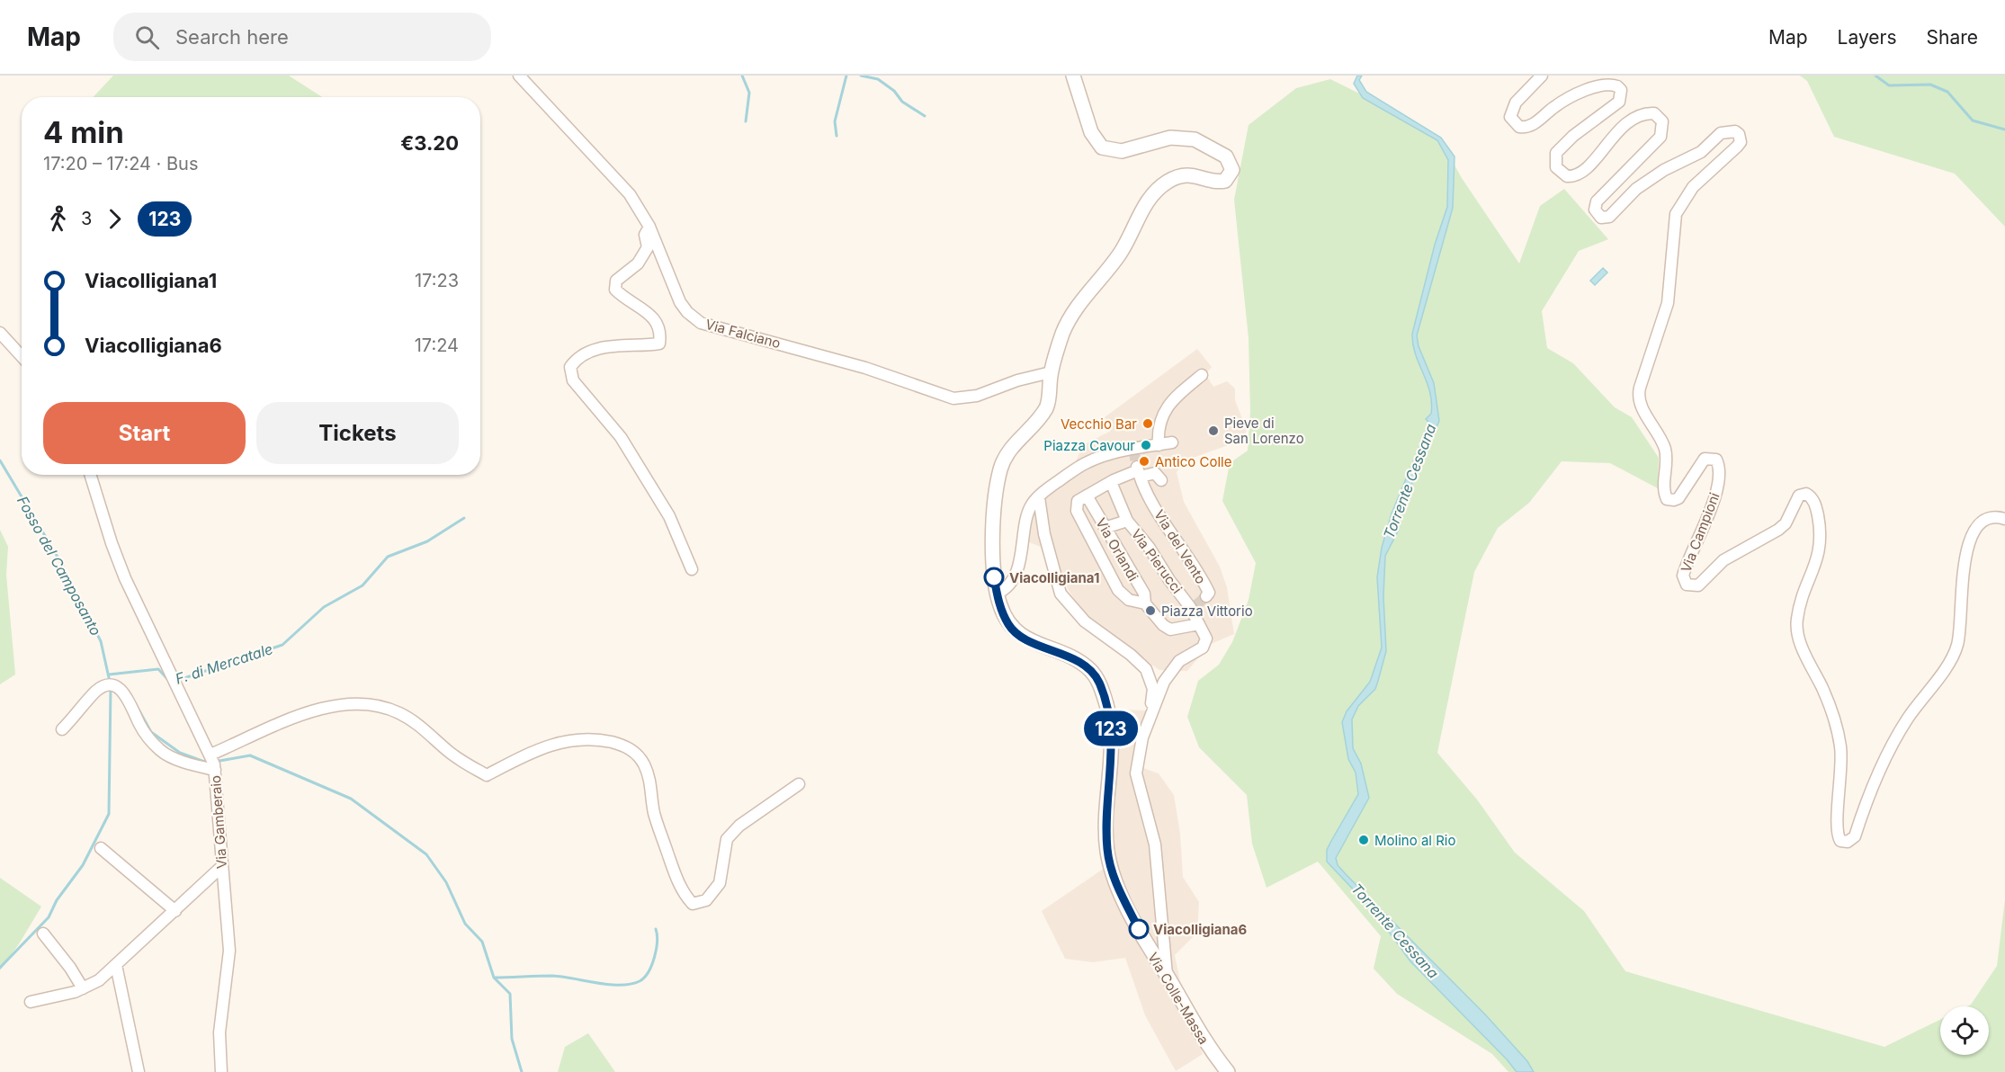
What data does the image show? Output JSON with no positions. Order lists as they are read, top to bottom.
{
  "streets": {
    "street": [
      "Via Falciano",
      "Via Campioni",
      "Via del Vento",
      "Via Orlandi",
      "Via Pierucci",
      "Via Gamberaio",
      "Via Colle-Massa"
    ]
  },
  "crossings": [
    ["Via Falciano", "Via Colle-Massa"]
  ],
  "water": ["Torrente Cessana", "Fosso del Camposanto", "F. di Mercatale"],
  "places": [
    "Vecchio Bar",
    "Pieve di San Lorenzo",
    "Piazza Cavour",
    "Antico Colle",
    "Viacolligiana1",
    "Piazza Vittorio",
    "Molino al Rio",
    "Viacolligiana6"
  ],
  "lines": ["bus line 123"],
  "page": {
    "header": "Map",
    "search": "Search here",
    "nav": ["Map", "Layers", "Share"],
    "on_map": "123",
    "heading": ["4 min", "17:20 – 17:24 · Bus", "€3.20"],
    "legs": ["3", "123"],
    "list": [
      {
        "name": "Viacolligiana1",
        "value": "17:23"
      },
      {
        "name": "Viacolligiana6",
        "value": "17:24"
      }
    ],
    "buttons": ["Start", "Tickets"]
  }
}
